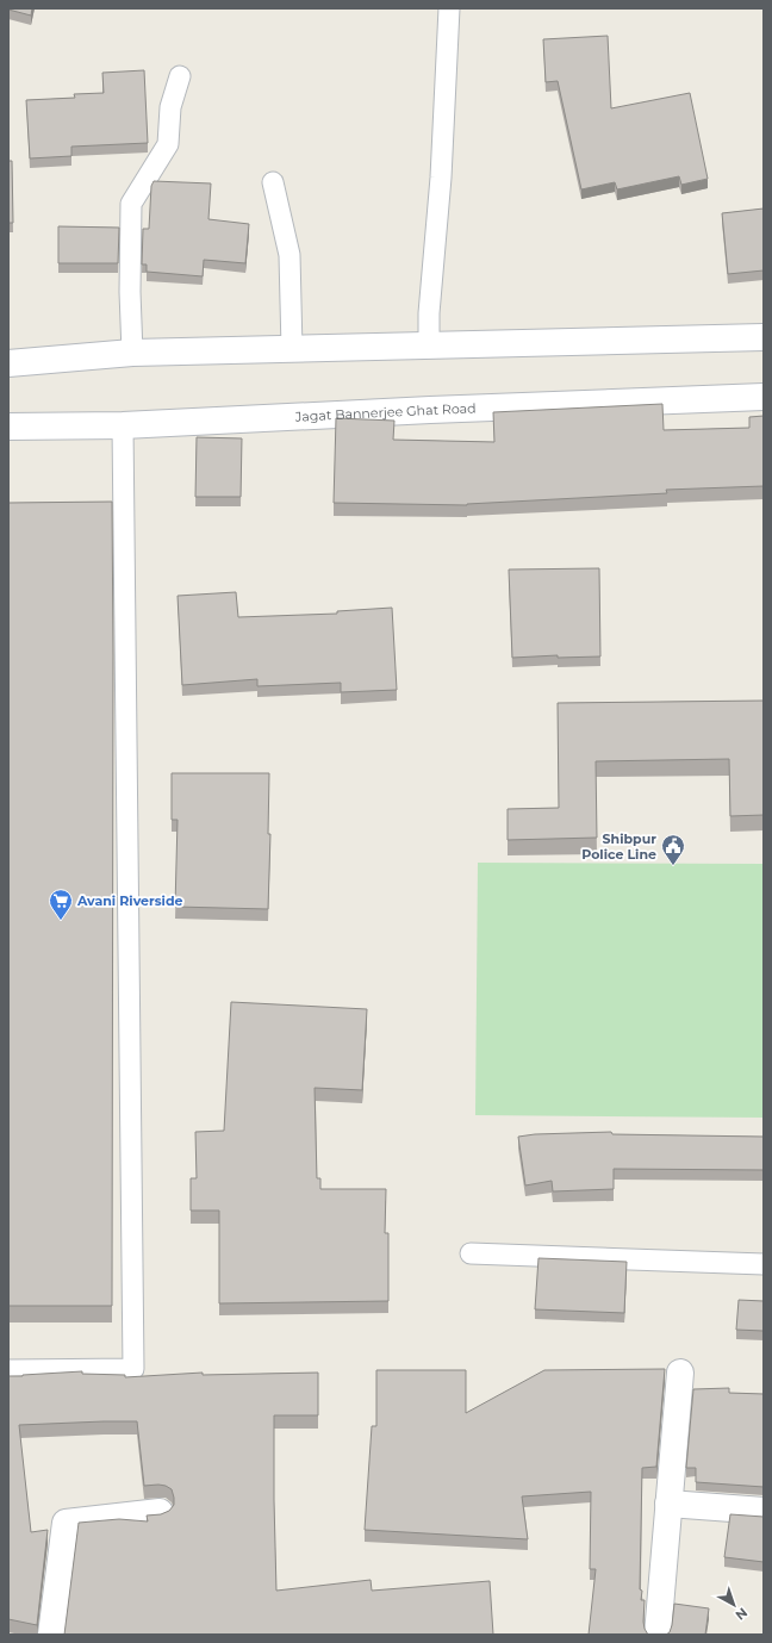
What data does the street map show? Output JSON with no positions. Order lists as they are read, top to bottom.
{
  "streets": {
    "main road": ["Jagat Bannerjee Ghat Road"]
  },
  "places": {
    "public building": ["Shibpur Police Line"],
    "supermarket": ["Avani Riverside"]
  },
  "north": "bottom right"
}
